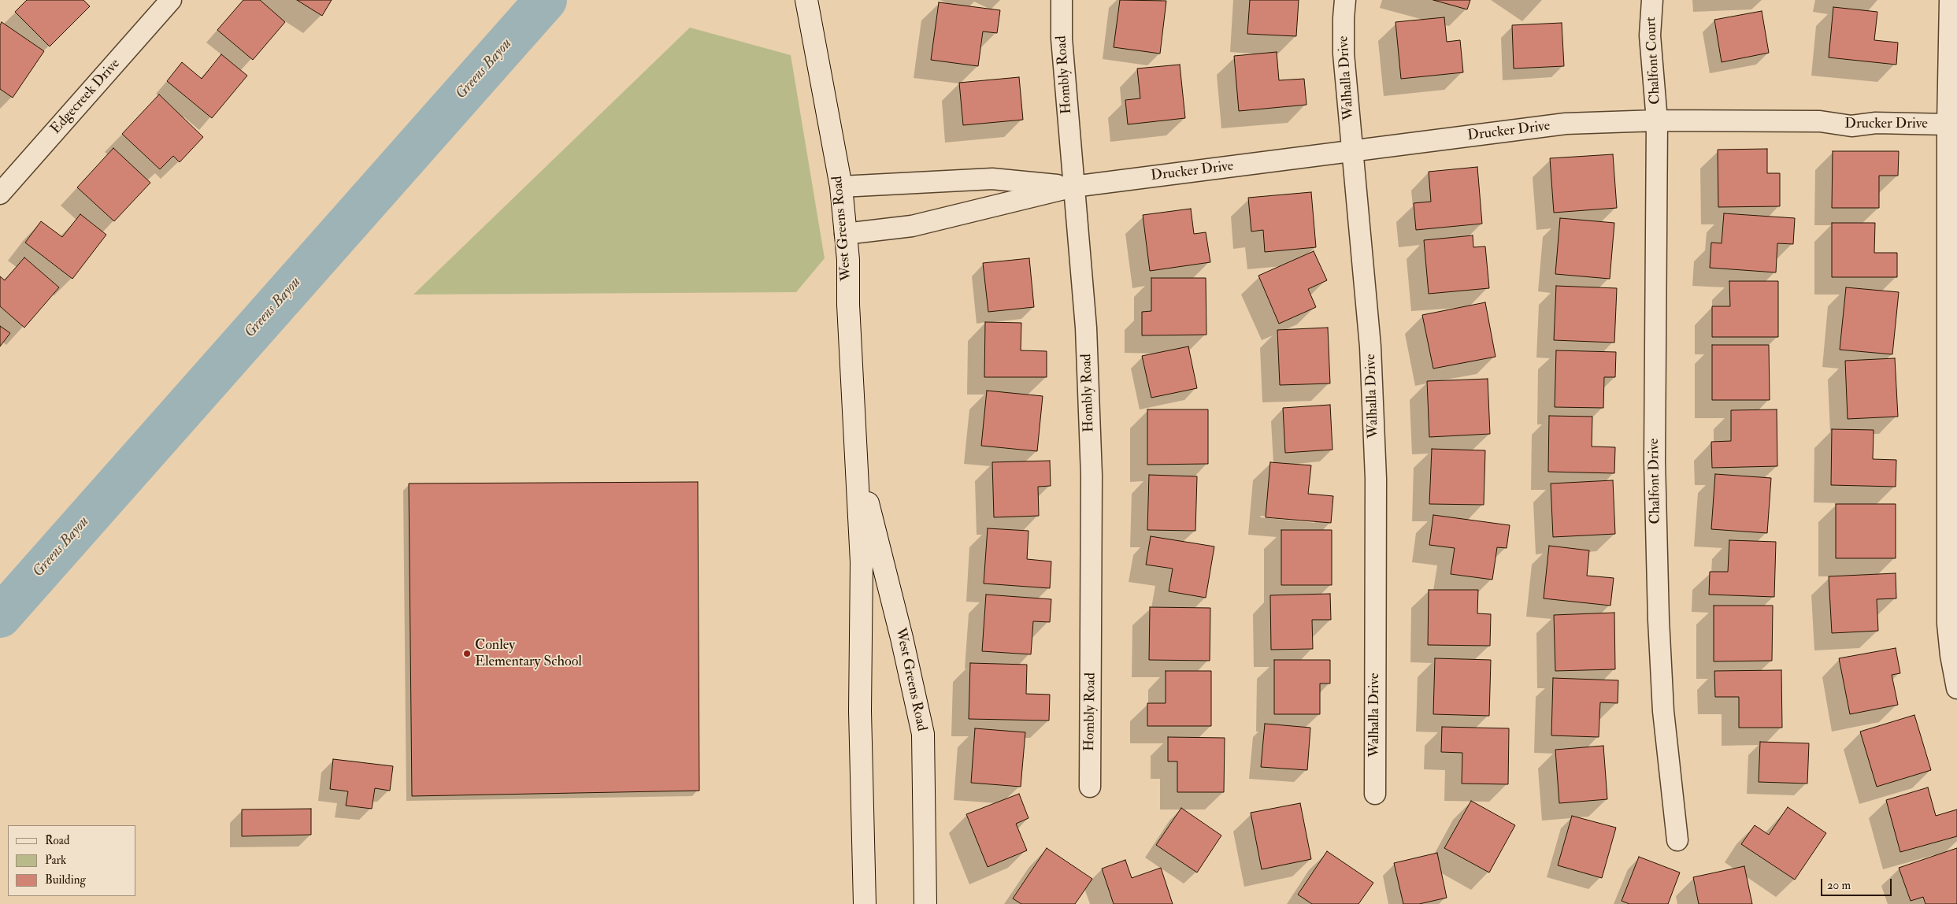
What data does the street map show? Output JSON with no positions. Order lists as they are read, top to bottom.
{
  "streets": {
    "main road": ["West Greens Road"],
    "street": [
      "Chalfont Court",
      "Hombly Road",
      "Walhalla Drive",
      "Edgecreek Drive",
      "Drucker Drive",
      "Chalfont Drive"
    ]
  },
  "crossings": [
    ["Chalfont Court", "Drucker Drive"],
    ["Chalfont Court", "Chalfont Drive"],
    ["Hombly Road", "Drucker Drive"],
    ["Walhalla Drive", "Drucker Drive"],
    ["Drucker Drive", "West Greens Road"],
    ["Drucker Drive", "Chalfont Drive"]
  ],
  "water": ["Greens Bayou"],
  "places": ["Conley Elementary School"],
  "legend": ["Road", "Park", "Building"],
  "scale_bar": "20 m"
}
